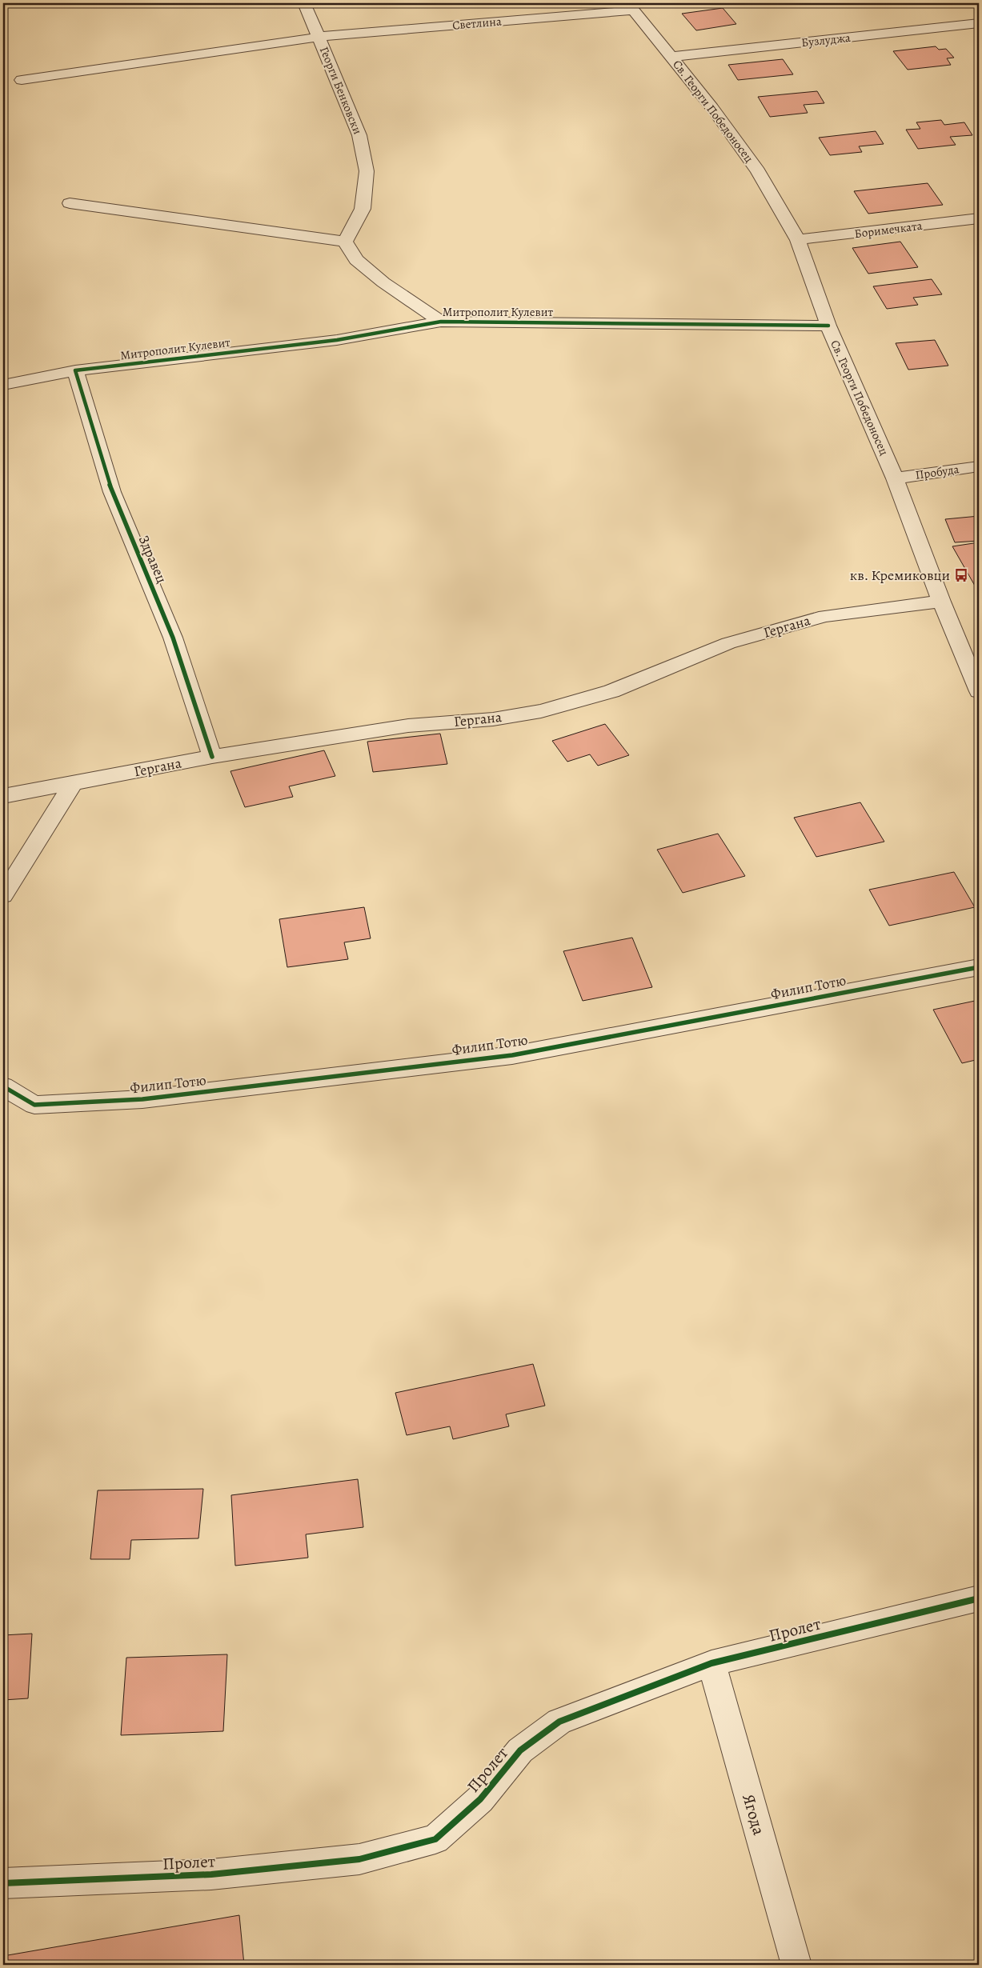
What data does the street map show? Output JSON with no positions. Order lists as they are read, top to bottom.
{
  "streets": {
    "street": [
      "Светлина",
      "Бузлуджа",
      "Георги Бенковски",
      "Св. Георги Победоносец",
      "Боримечката",
      "Митрополит Кулевит",
      "Пробуда",
      "Здравец",
      "Гергана",
      "Филип Тотю",
      "Пролет",
      "Ягода"
    ]
  },
  "crossings": [
    ["Светлина", "Георги Бенковски"],
    ["Светлина", "Св. Георги Победоносец"],
    ["Бузлуджа", "Св. Георги Победоносец"],
    ["Св. Георги Победоносец", "Боримечката"],
    ["Св. Георги Победоносец", "Митрополит Кулевит"],
    ["Св. Георги Победоносец", "Пробуда"],
    ["Св. Георги Победоносец", "Гергана"],
    ["Митрополит Кулевит", "Здравец"],
    ["Здравец", "Гергана"],
    ["Пролет", "Ягода"]
  ],
  "places": {
    "bus stop": ["кв. Кремиковци"]
  }
}
